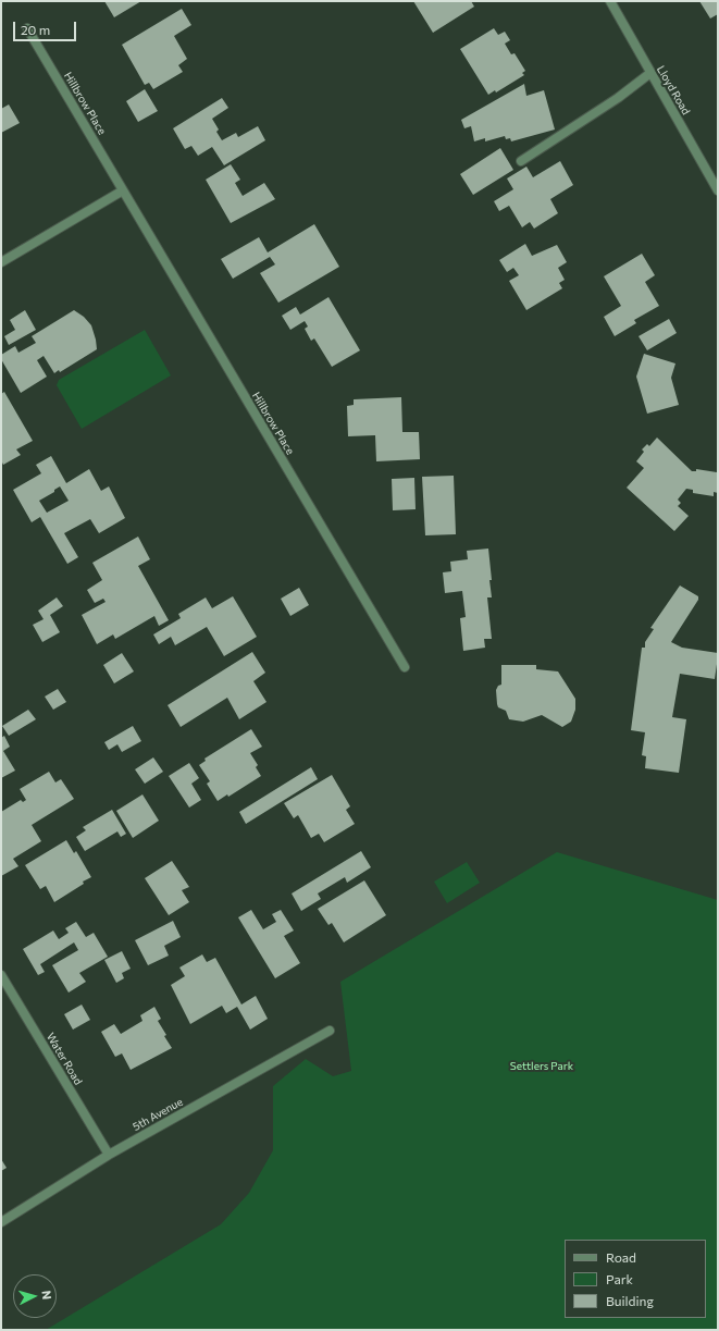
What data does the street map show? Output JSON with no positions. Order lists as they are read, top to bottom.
{
  "streets": {
    "street": [
      "Lloyd Road",
      "Hillbrow Place",
      "Water Road",
      "5th Avenue"
    ]
  },
  "crossings": [
    ["Water Road", "5th Avenue"]
  ],
  "parks": ["Settlers Park"],
  "legend": ["Road", "Park", "Building"],
  "scale_bar": "20 m",
  "north": "right"
}
